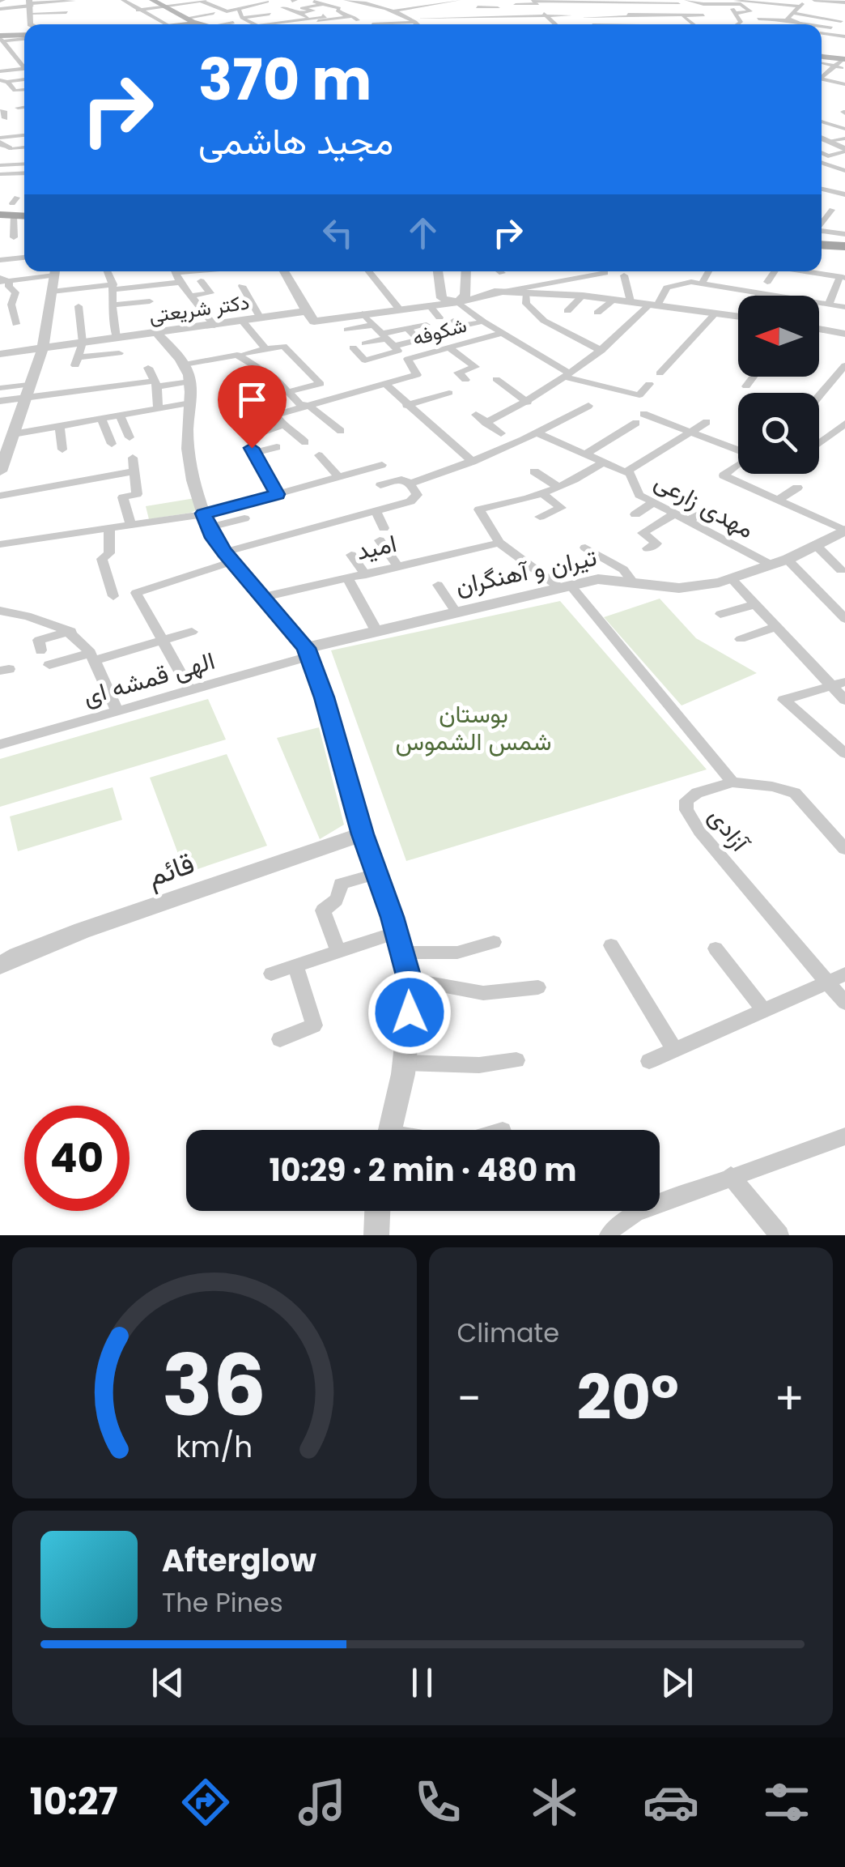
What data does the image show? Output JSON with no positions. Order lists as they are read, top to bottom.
{
  "streets": {
    "street": [
      "دکتر شریعتی",
      "شکوفه",
      "مهدی زارعی",
      "امید",
      "تیران و آهنگران",
      "الهی قمشه ای",
      "آزادی",
      "قائم"
    ]
  },
  "crossings": [
    ["دکتر شریعتی", "شکوفه"],
    ["مهدی زارعی", "تیران و آهنگران"],
    ["امید", "آزادی"],
    ["تیران و آهنگران", "الهی قمشه ای"],
    ["تیران و آهنگران", "آزادی"]
  ],
  "parks": ["بوستان شمس الشموس"],
  "north": "left",
  "page": {
    "turn": ["370 m", "مجید هاشمی"],
    "limit": "40",
    "trip": "10:29 · 2 min · 480 m",
    "tile": "Climate",
    "heat": ["−", "20°", "+"],
    "song": ["Afterglow", "The Pines"],
    "tabs": "10:27",
    "gauge": ["36", "km/h"]
  }
}
